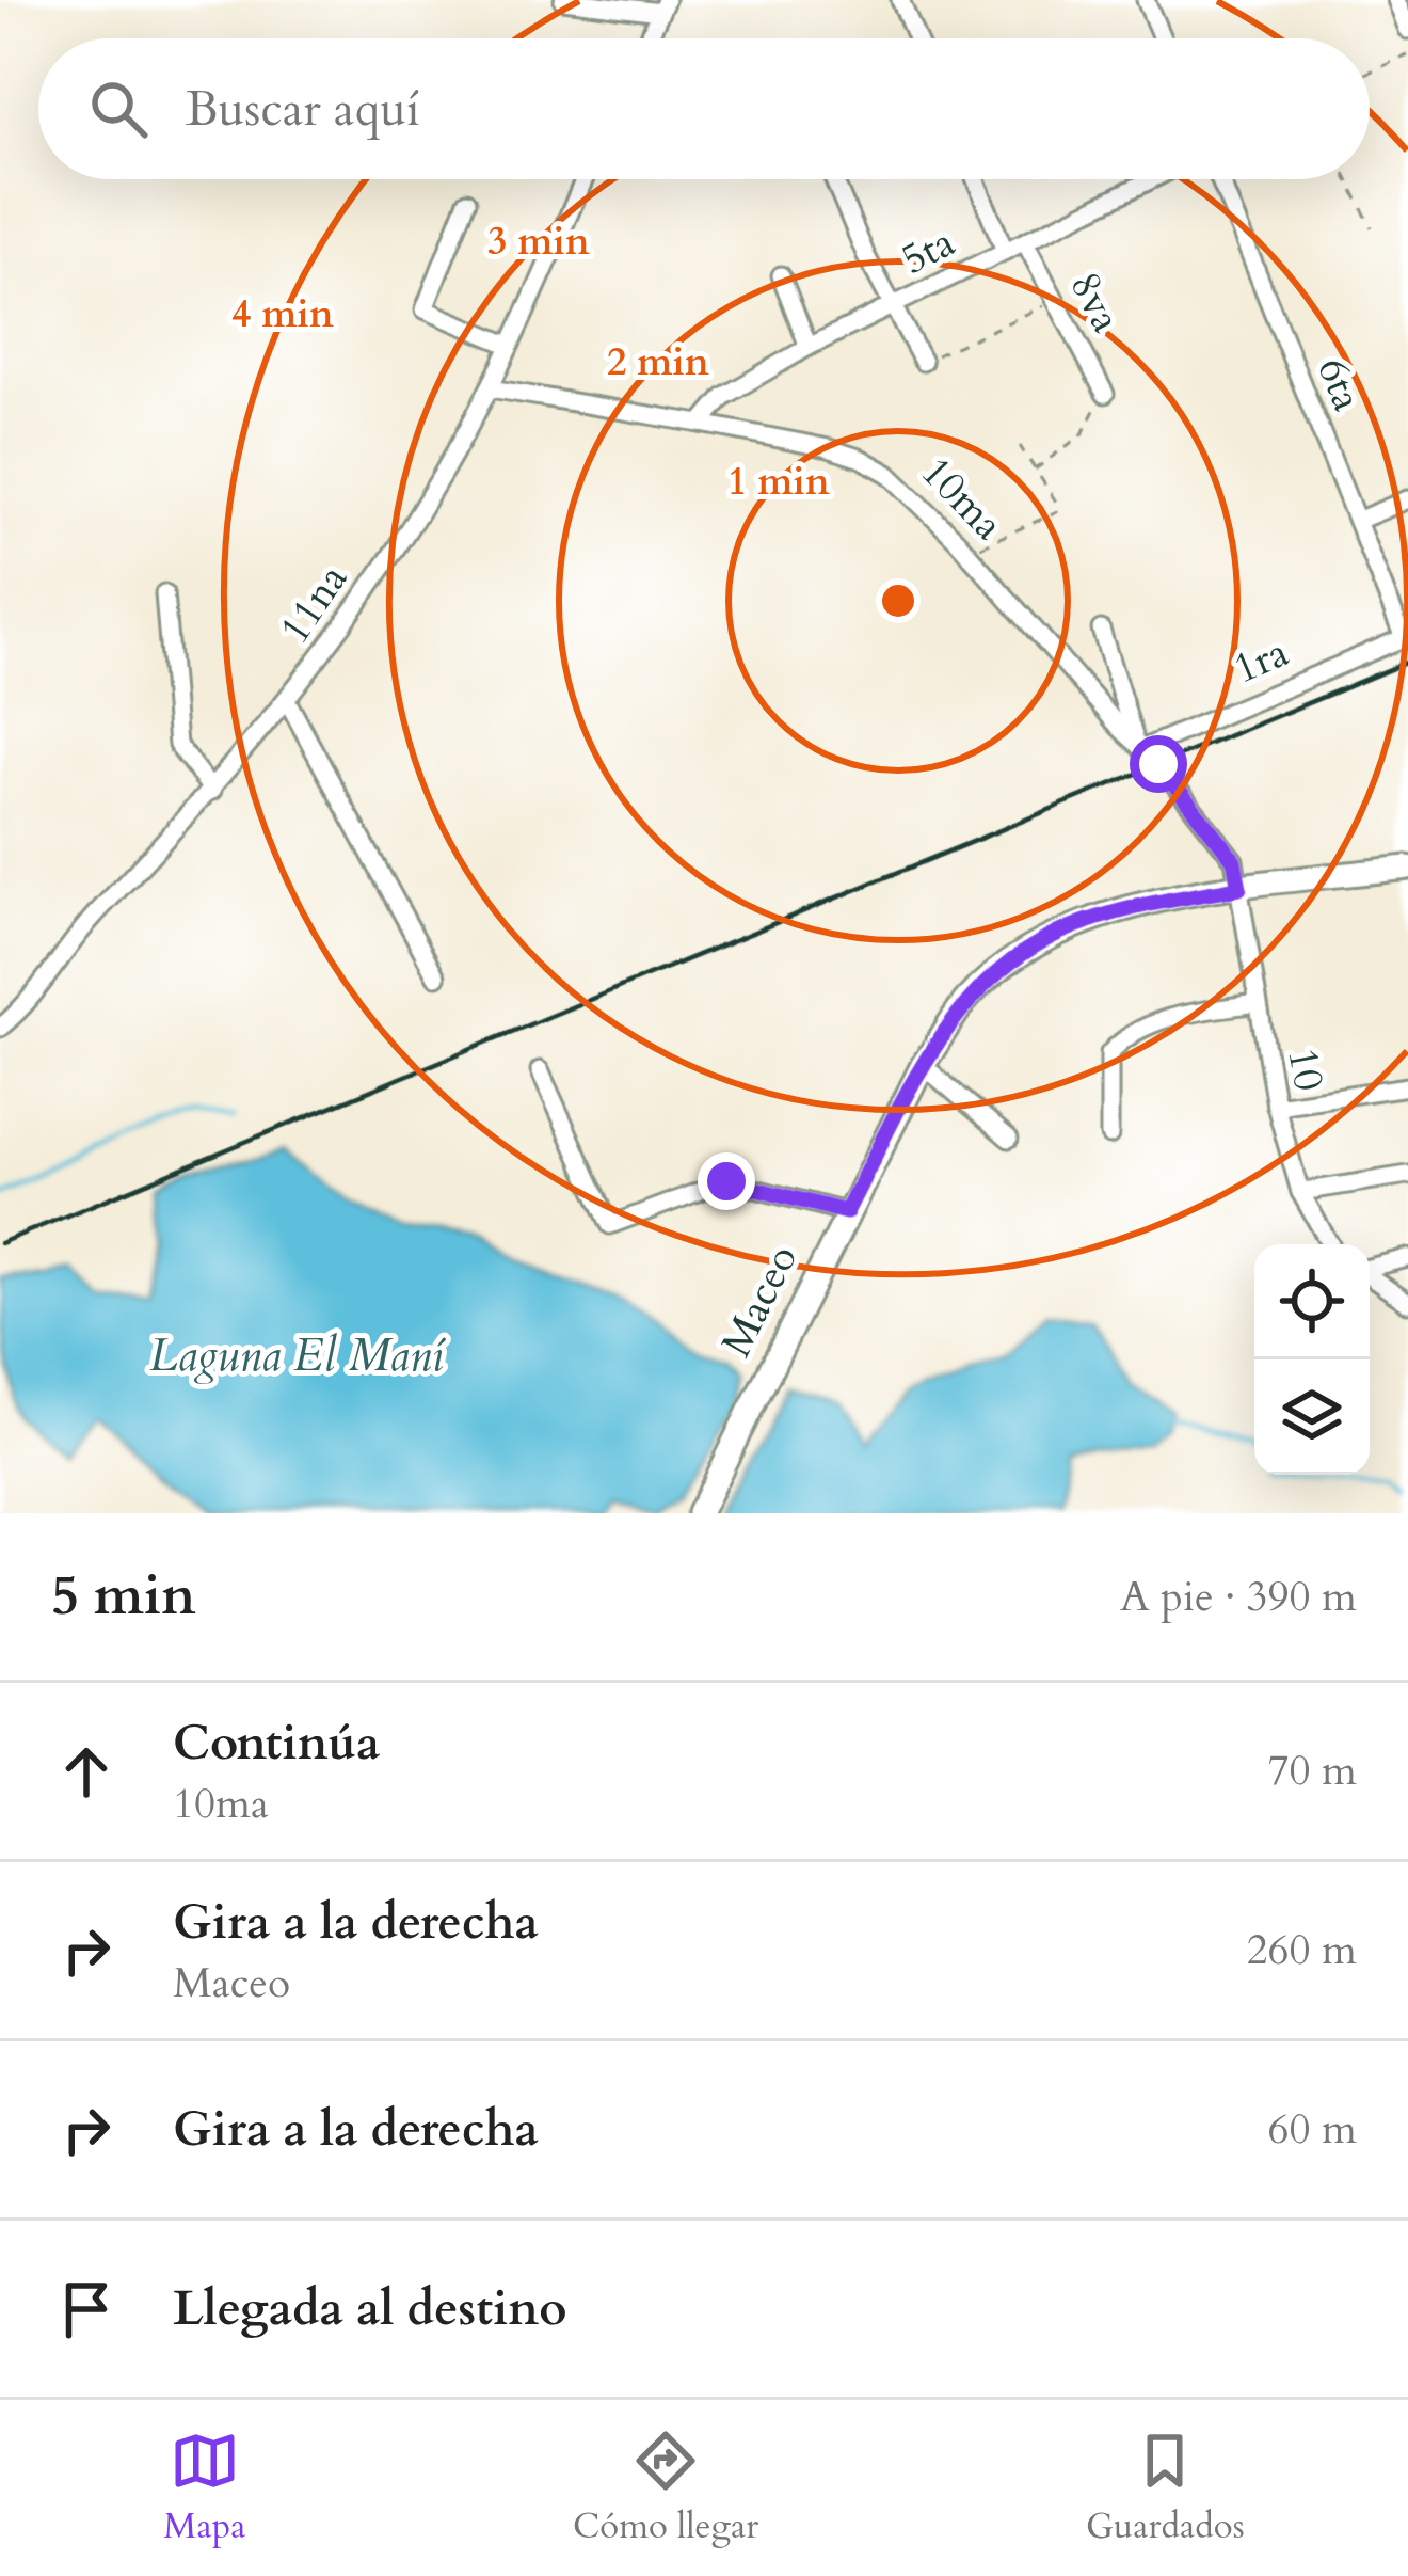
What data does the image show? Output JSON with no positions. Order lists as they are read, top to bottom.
{
  "streets": {
    "main road": ["Maceo"],
    "street": [
      "5ta",
      "8va",
      "6ta",
      "10ma",
      "11na",
      "1ra",
      "10"
    ]
  },
  "crossings": [
    ["5ta", "8va"],
    ["5ta", "10ma"],
    ["6ta", "1ra"],
    ["10ma", "11na"],
    ["10ma", "1ra"],
    ["10ma", "10"],
    ["10ma", "Maceo"],
    ["10", "Maceo"]
  ],
  "water": ["Laguna El Maní"],
  "page": {
    "search": "Buscar aquí",
    "heading": ["5 min", "A pie · 390 m"],
    "list": [
      ["Continúa", "10ma", "70 m"],
      ["Gira a la derecha", "Maceo", "260 m"],
      ["Gira a la derecha", "60 m"],
      "Llegada al destino"
    ],
    "nav": ["Mapa", "Cómo llegar", "Guardados"]
  },
  "rings": [
    "3 min",
    "4 min",
    "2 min",
    "1 min"
  ]
}
